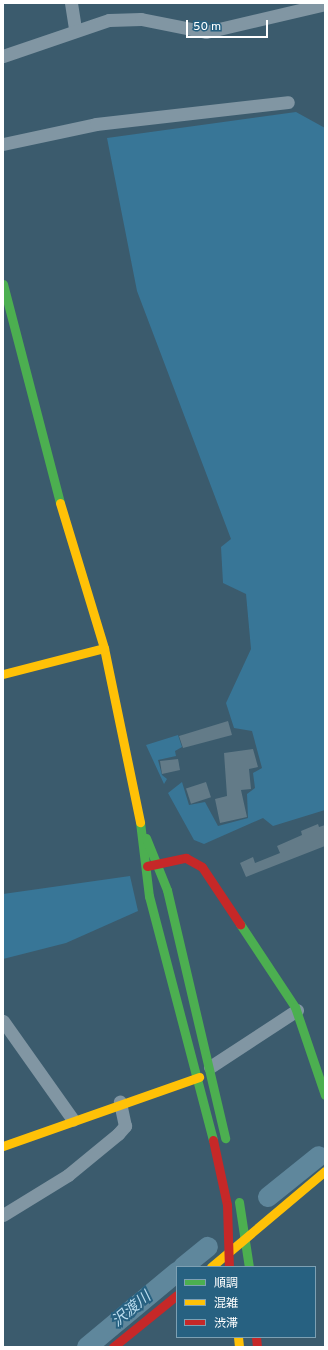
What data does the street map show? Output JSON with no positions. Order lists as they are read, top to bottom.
{
  "water": ["沢渡川"],
  "legend": ["順調", "混雑", "渋滞"],
  "scale_bar": "50 m"
}
